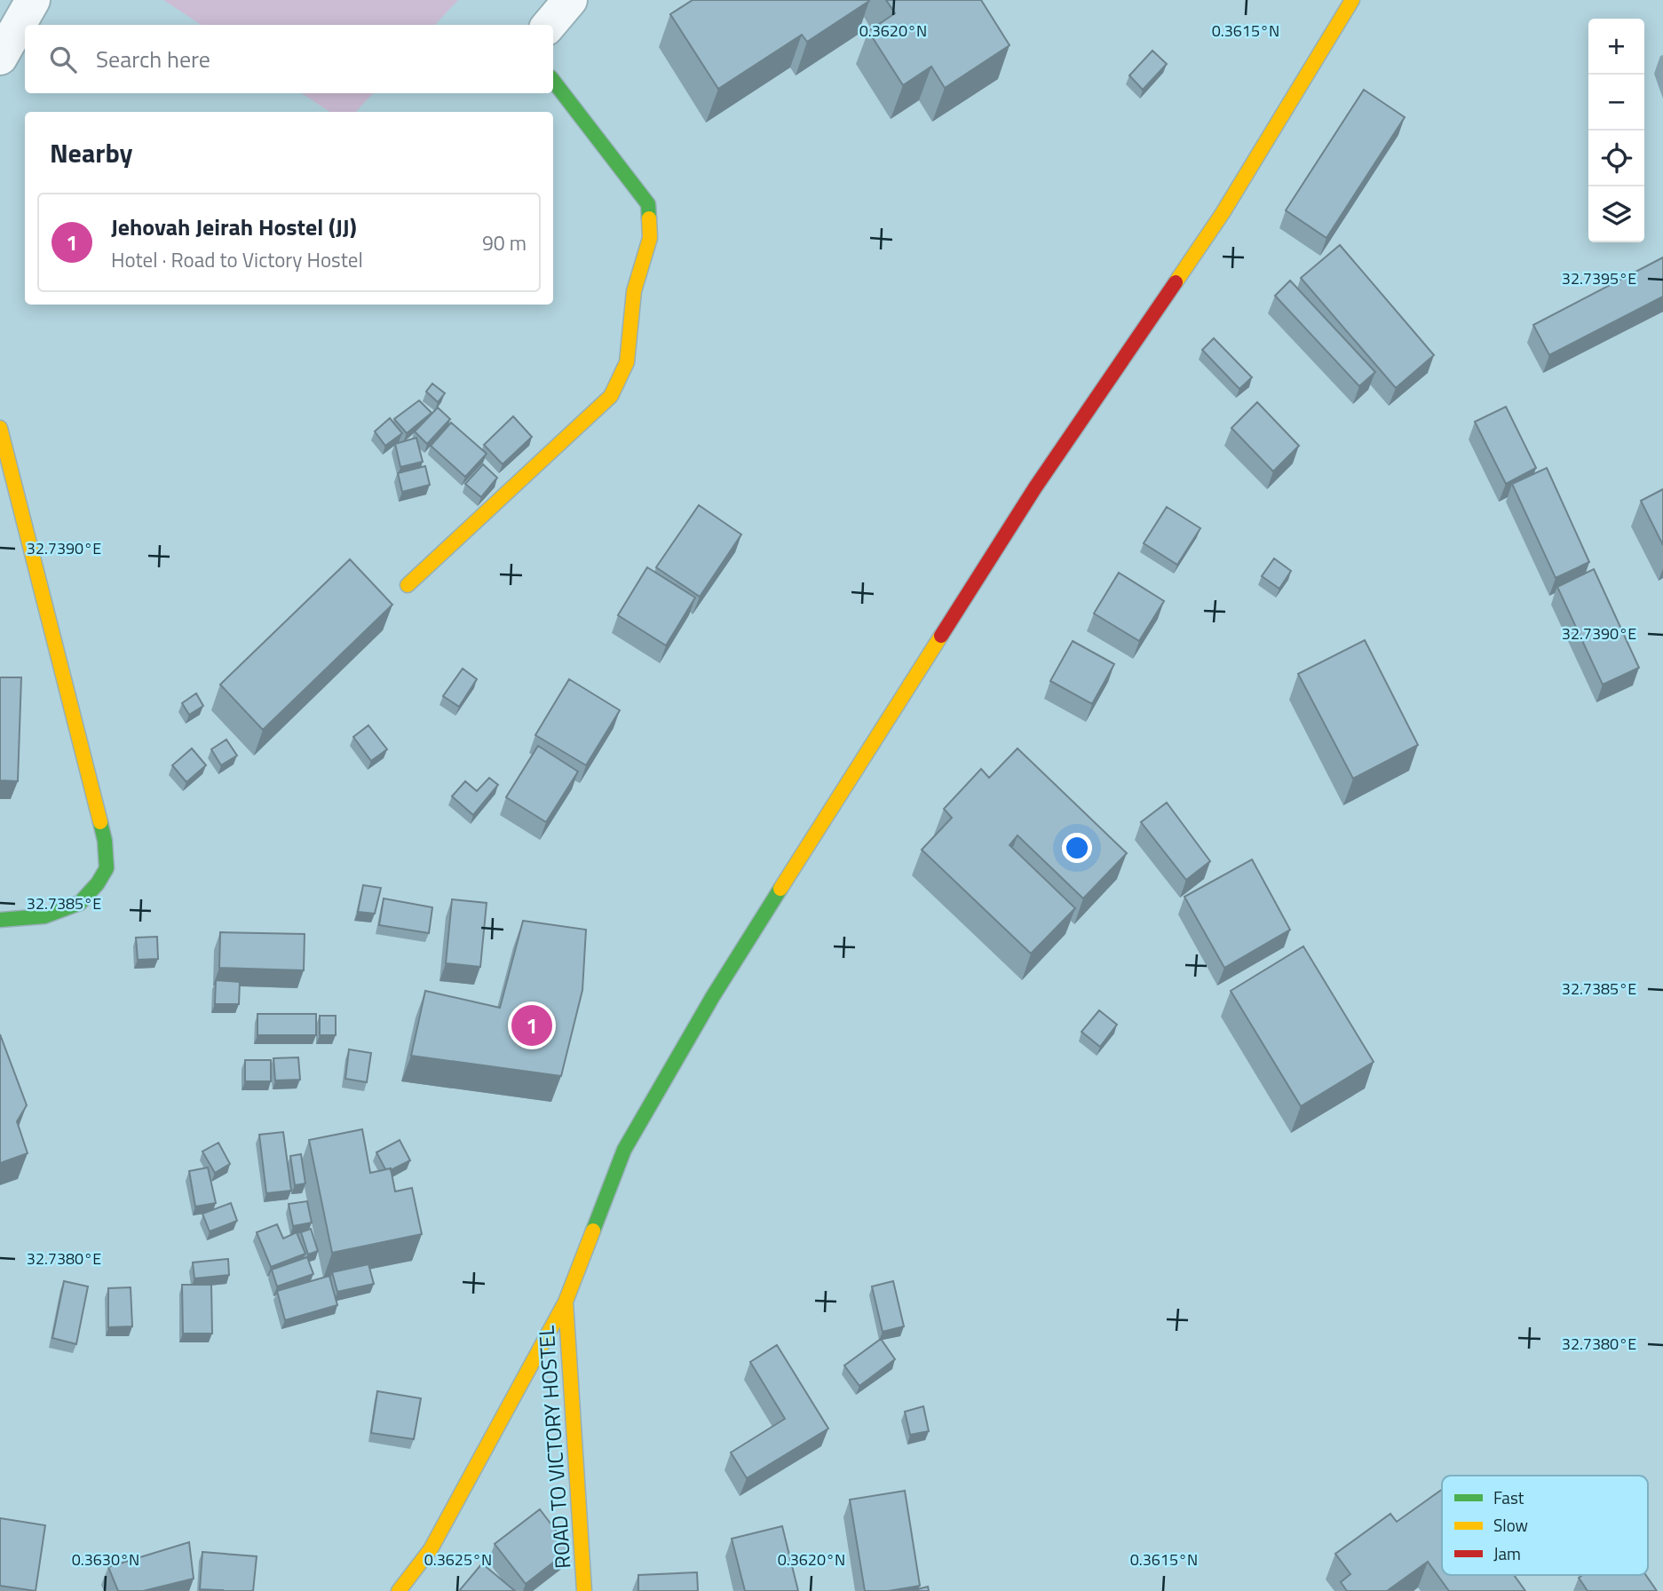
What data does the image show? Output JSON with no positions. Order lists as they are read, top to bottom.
{
  "streets": {
    "street": ["ROAD TO VICTORY HOSTEL"]
  },
  "legend": ["Fast", "Slow", "Jam"],
  "page": {
    "map_buttons": ["+", "−"],
    "search": "Search here",
    "heading": "Nearby",
    "list": [
      {
        "mark": "1",
        "name": "Jehovah Jeirah Hostel (JJ)",
        "note": "Hotel · Road to Victory Hostel",
        "value": "90 m"
      }
    ],
    "pins": "1"
  },
  "coordinates": [
    "0.3620°N",
    "0.3615°N",
    "32.7395°E",
    "32.7390°E",
    "32.7385°E",
    "32.7380°E",
    "0.3630°N",
    "0.3625°N"
  ]
}
